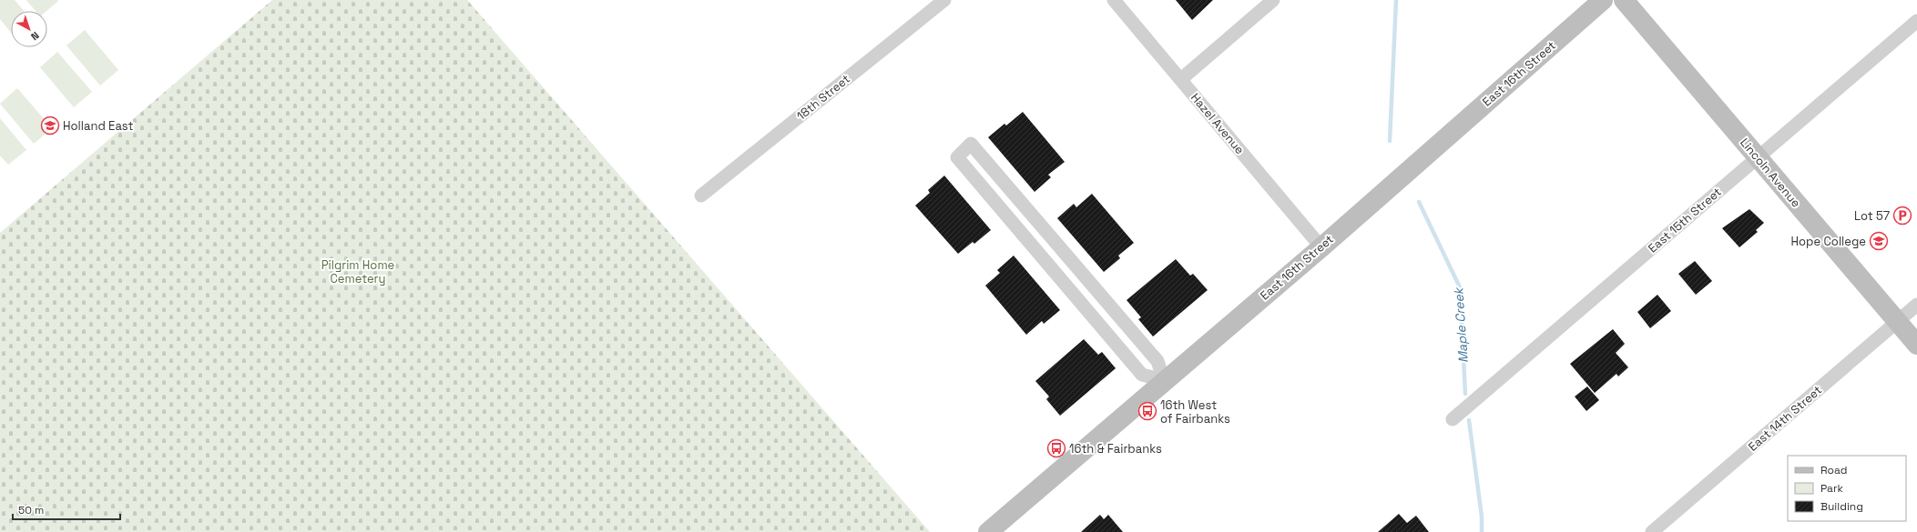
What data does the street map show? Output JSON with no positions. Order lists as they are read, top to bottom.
{
  "streets": {
    "main road": ["East 16th Street", "Lincoln Avenue"],
    "street": [
      "18th Street",
      "Hazel Avenue",
      "East 15th Street",
      "East 14th Street"
    ]
  },
  "crossings": [
    ["East 16th Street", "Hazel Avenue"],
    ["Lincoln Avenue", "East 15th Street"],
    ["Lincoln Avenue", "East 14th Street"]
  ],
  "water": ["Maple Creek"],
  "parks": ["Pilgrim Home Cemetery"],
  "places": {
    "school or university": ["Holland East", "Hope College"],
    "parking": ["Lot 57"],
    "bus stop": ["16th West of Fairbanks", "16th & Fairbanks"]
  },
  "legend": ["Road", "Park", "Building"],
  "scale_bar": "50 m",
  "north": "bottom right"
}
